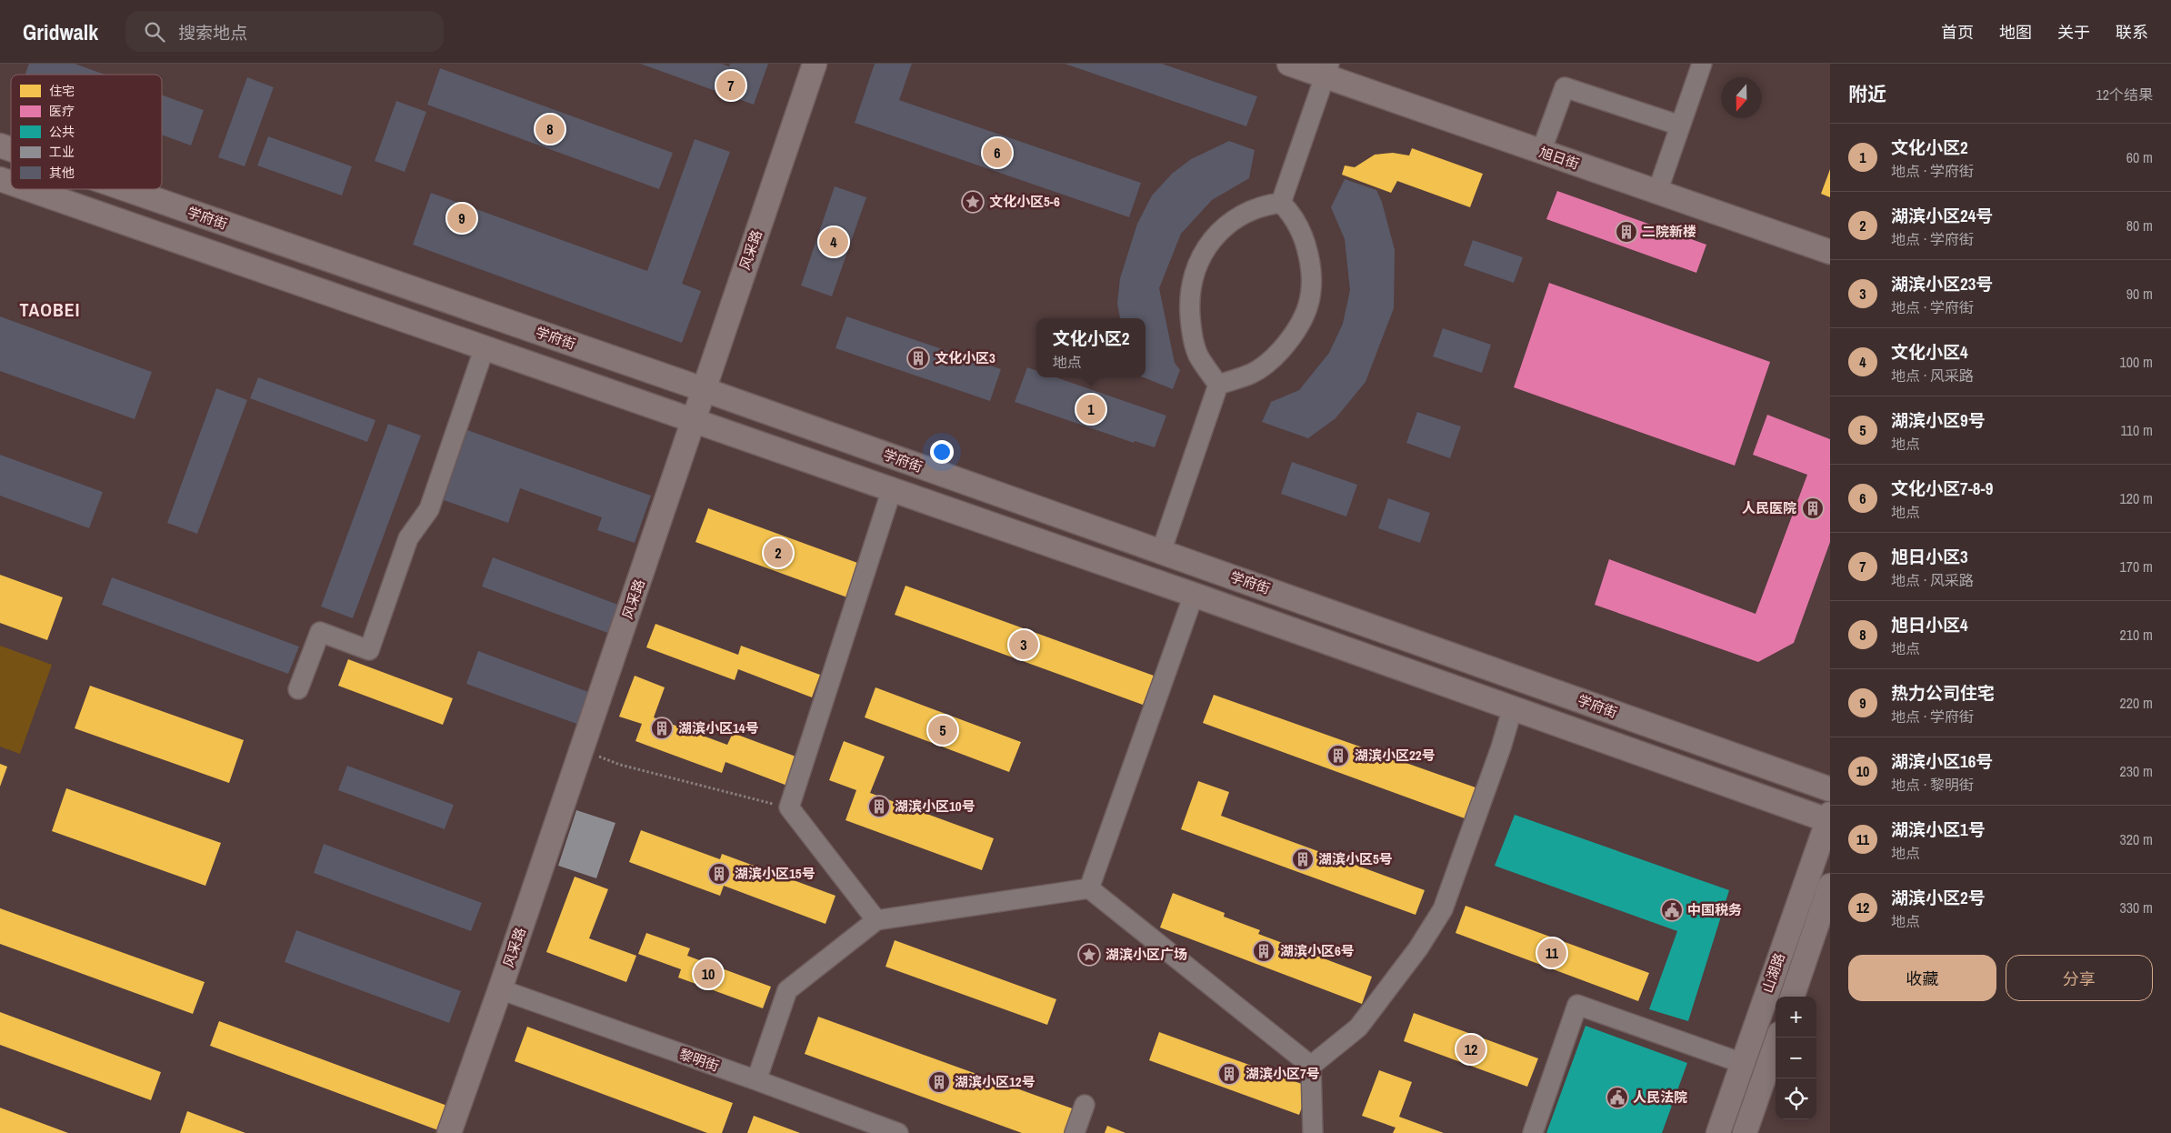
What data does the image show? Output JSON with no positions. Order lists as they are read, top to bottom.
{
  "streets": {
    "main road": [
      "旭日街",
      "学府街",
      "风采路",
      "山湖路"
    ],
    "street": ["黎明街"]
  },
  "crossings": [
    ["学府街", "风采路"],
    ["风采路", "黎明街"]
  ],
  "districts": ["TAOBEI"],
  "places": {
    "place": ["文化小区5-6", "湖滨小区广场"],
    "building": [
      "二院新楼",
      "文化小区3",
      "人民医院",
      "湖滨小区14号",
      "湖滨小区22号",
      "湖滨小区10号",
      "湖滨小区5号",
      "湖滨小区15号",
      "湖滨小区6号",
      "湖滨小区7号",
      "湖滨小区12号"
    ],
    "public building": ["中国税务", "人民法院"]
  },
  "legend": [
    "住宅",
    "医疗",
    "公共",
    "工业",
    "其他"
  ],
  "north": "bottom",
  "page": {
    "header": "Gridwalk",
    "search": "搜索地点",
    "nav": [
      "首页",
      "地图",
      "关于",
      "联系"
    ],
    "heading": ["附近", "12个结果"],
    "pins": [
      "7",
      "8",
      "6",
      "9",
      "4",
      "1",
      "2",
      "3",
      "5",
      "11",
      "10",
      "12"
    ],
    "list": [
      {
        "mark": "1",
        "name": "文化小区2",
        "note": "地点 · 学府街",
        "value": "60 m"
      },
      {
        "mark": "2",
        "name": "湖滨小区24号",
        "note": "地点 · 学府街",
        "value": "80 m"
      },
      {
        "mark": "3",
        "name": "湖滨小区23号",
        "note": "地点 · 学府街",
        "value": "90 m"
      },
      {
        "mark": "4",
        "name": "文化小区4",
        "note": "地点 · 风采路",
        "value": "100 m"
      },
      {
        "mark": "5",
        "name": "湖滨小区9号",
        "note": "地点",
        "value": "110 m"
      },
      {
        "mark": "6",
        "name": "文化小区7-8-9",
        "note": "地点",
        "value": "120 m"
      },
      {
        "mark": "7",
        "name": "旭日小区3",
        "note": "地点 · 风采路",
        "value": "170 m"
      },
      {
        "mark": "8",
        "name": "旭日小区4",
        "note": "地点",
        "value": "210 m"
      },
      {
        "mark": "9",
        "name": "热力公司住宅",
        "note": "地点 · 学府街",
        "value": "220 m"
      },
      {
        "mark": "10",
        "name": "湖滨小区16号",
        "note": "地点 · 黎明街",
        "value": "230 m"
      },
      {
        "mark": "11",
        "name": "湖滨小区1号",
        "note": "地点",
        "value": "320 m"
      },
      {
        "mark": "12",
        "name": "湖滨小区2号",
        "note": "地点",
        "value": "330 m"
      }
    ],
    "popup": ["文化小区2", "地点"],
    "buttons": ["收藏", "分享"],
    "map_buttons": ["+", "−"]
  }
}
